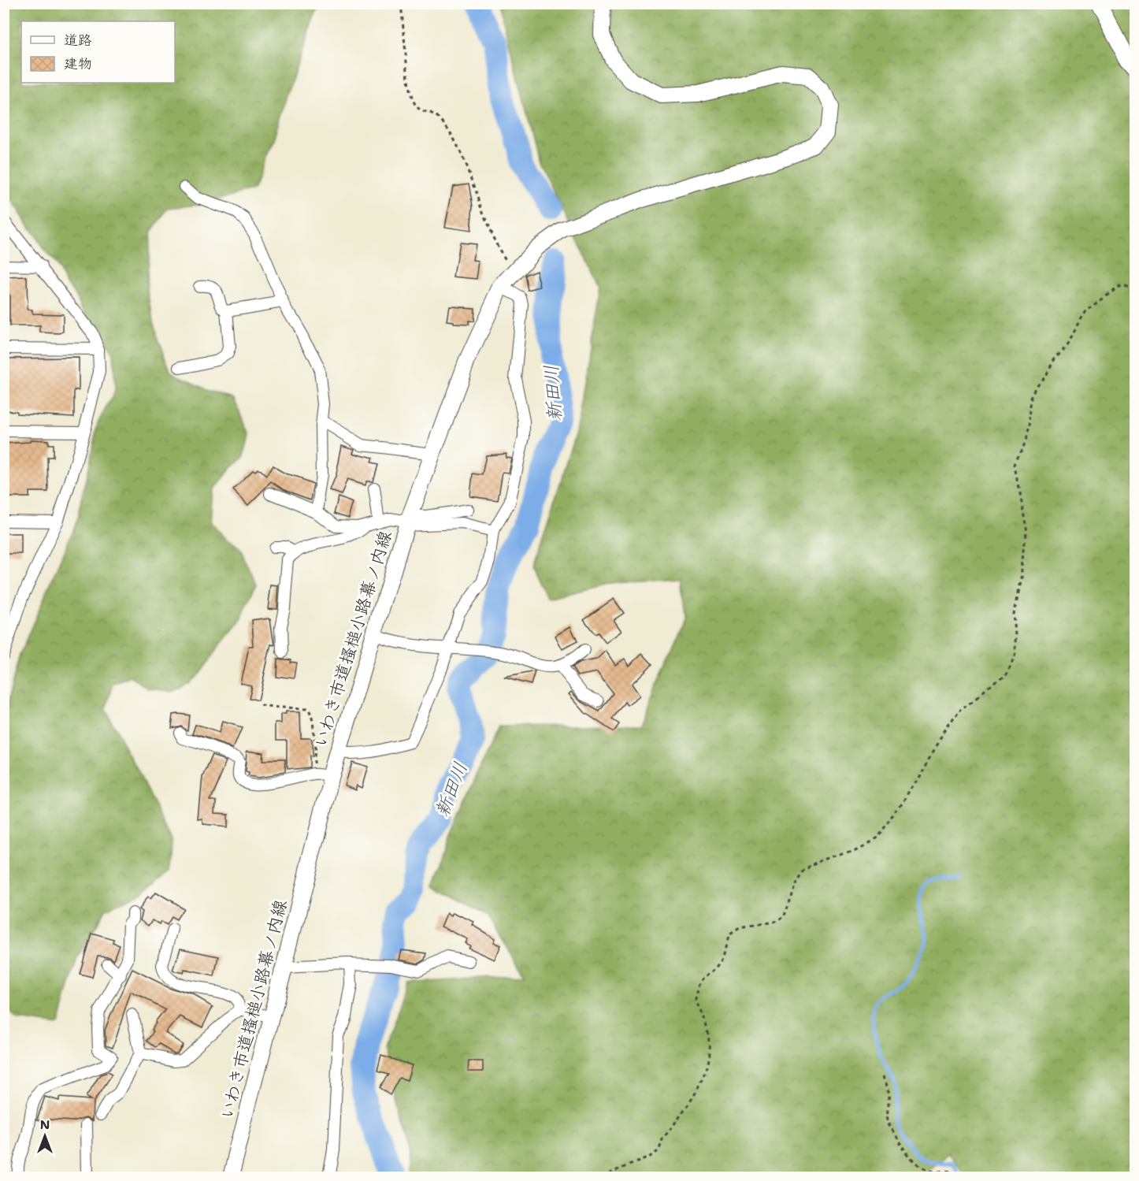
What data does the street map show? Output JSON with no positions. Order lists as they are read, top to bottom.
{
  "streets": {
    "street": ["いわき市道搔槌小路幕ノ内線"]
  },
  "water": ["新田川"],
  "legend": ["道路", "建物"],
  "north": "top"
}
